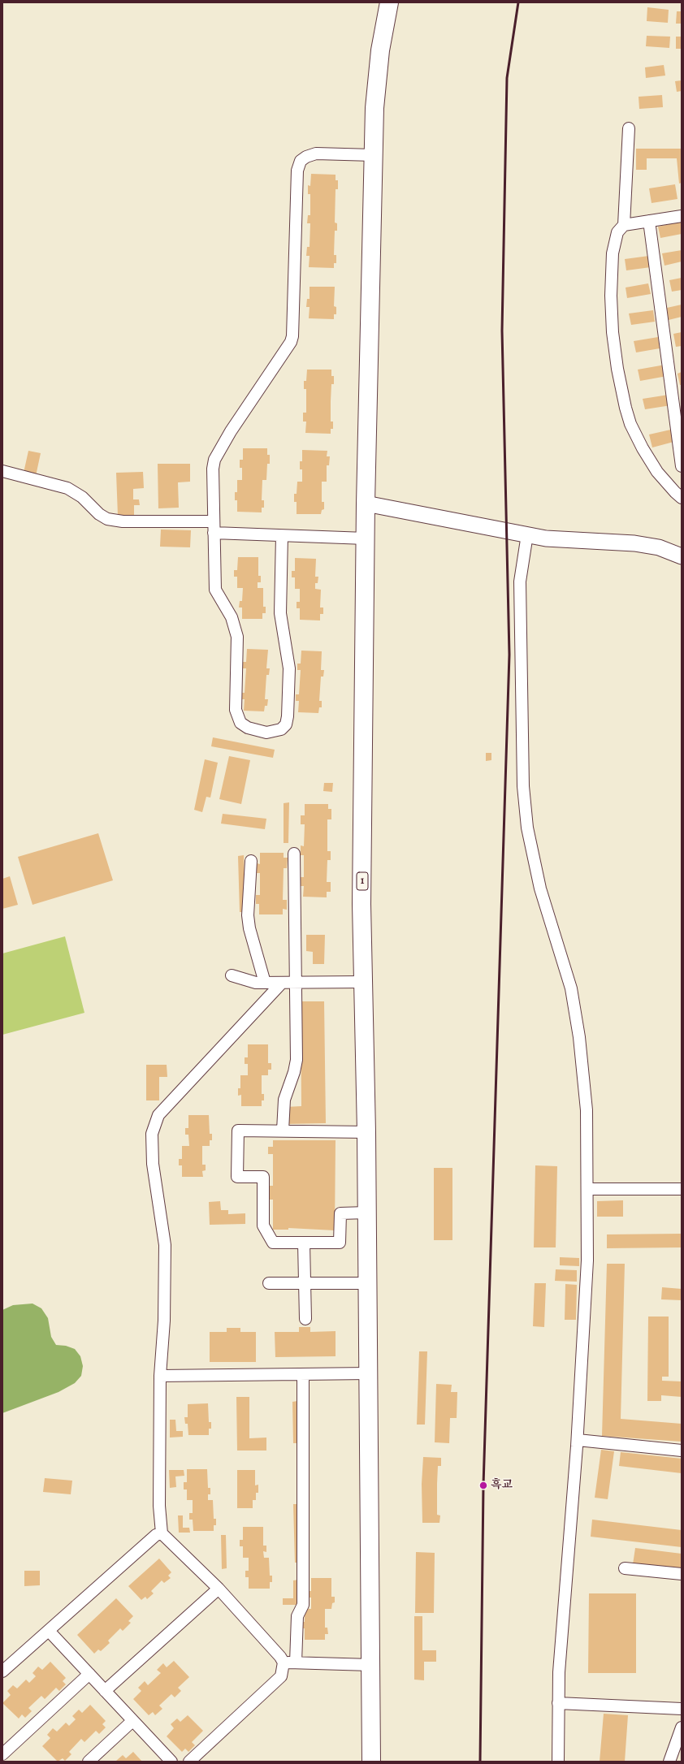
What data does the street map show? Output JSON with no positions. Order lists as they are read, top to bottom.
{
  "streets": {
    "main road": ["1"]
  },
  "places": ["흑교"]
}
